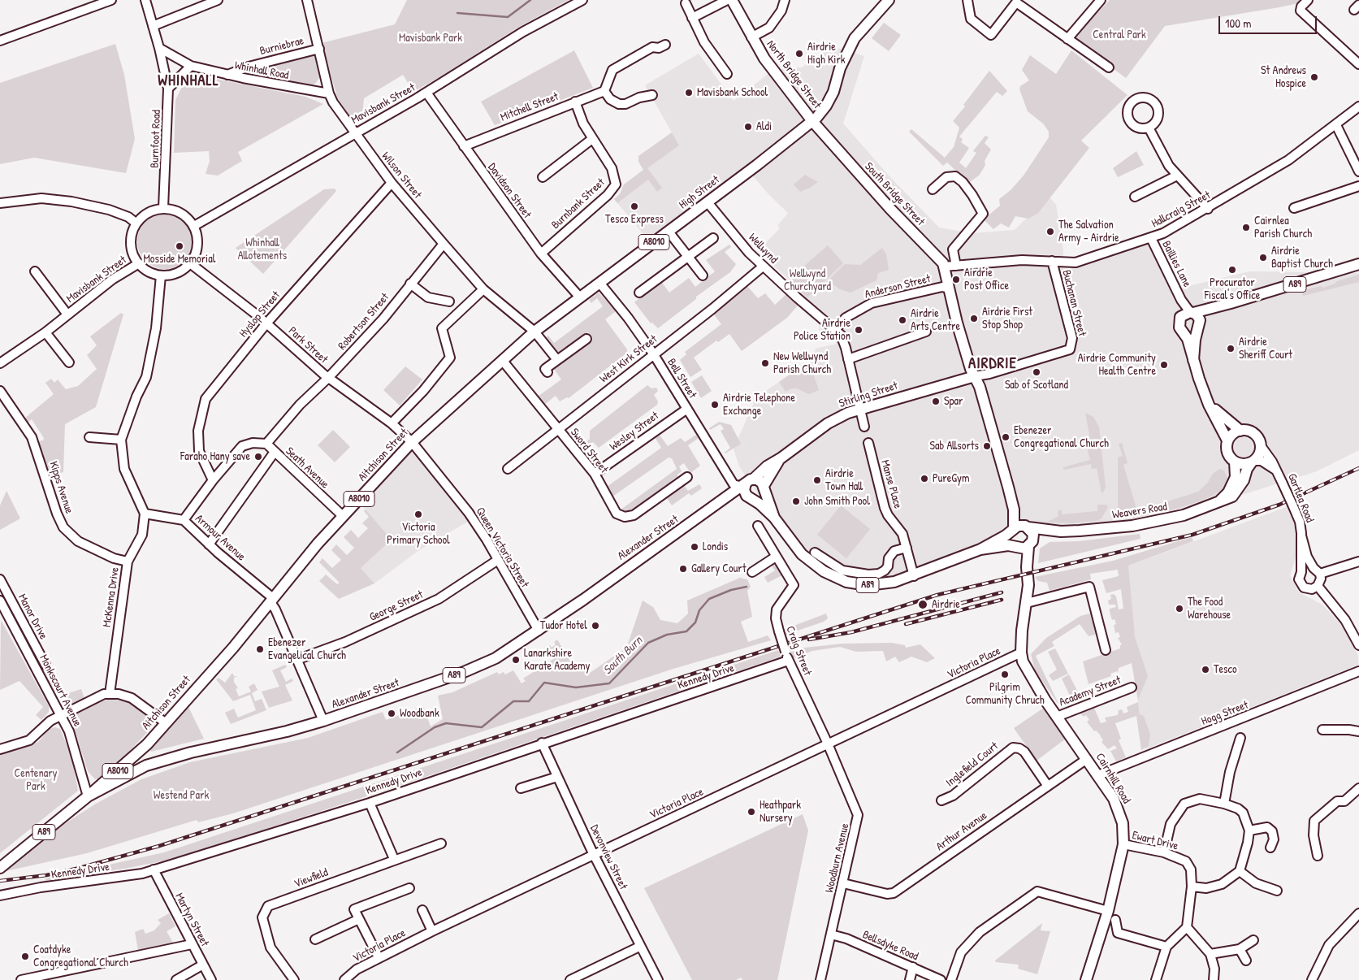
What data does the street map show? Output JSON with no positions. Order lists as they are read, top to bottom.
{
  "streets": {
    "main road": [
      "North Bridge Street",
      "High Street",
      "South Bridge Street",
      "A8010",
      "A89",
      "Stirling Street",
      "Aitchison Street",
      "Weavers Road",
      "Alexander Street",
      "Cairnhill Road"
    ],
    "street": [
      "Burniebrae",
      "Whinhall Road",
      "Mavisbank Street",
      "Mitchell Street",
      "Burnfoot Road",
      "Wilson Street",
      "Davidson Street",
      "Burnbank Street",
      "Hallcraig Street",
      "Wellwynd",
      "Baillies Lane",
      "Anderson Street",
      "Buchanan Street",
      "Hyslop Street",
      "Robertson Street",
      "Park Street",
      "West Kirk Street",
      "Bell Street",
      "Wesley Street",
      "Sword Street",
      "Seath Avenue",
      "Manse Place",
      "Kipps Avenue",
      "Gartlea Road",
      "Armour Avenue",
      "Queen Victoria Street",
      "McKenna Drive",
      "George Street",
      "Manor Drive",
      "Craig Street",
      "Victoria Place",
      "Kennedy Drive",
      "Monkscourt Avenue",
      "Academy Street",
      "Hogg Street",
      "Inglefield Court",
      "Arthur Avenue",
      "Ewart Drive",
      "Devonview Street",
      "Woodburn Avenue",
      "Viewfield",
      "Martyn Street",
      "Bellsdyke Road"
    ]
  },
  "crossings": [
    ["Burniebrae", "Whinhall Road"],
    ["Burniebrae", "Wilson Street"],
    ["Whinhall Road", "Burnfoot Road"],
    ["Whinhall Road", "Wilson Street"],
    ["North Bridge Street", "High Street"],
    ["North Bridge Street", "South Bridge Street"],
    ["North Bridge Street", "A8010"],
    ["Mavisbank Street", "Burnfoot Road"],
    ["Mavisbank Street", "Wilson Street"],
    ["Mavisbank Street", "Davidson Street"],
    ["Mavisbank Street", "Park Street"],
    ["Mitchell Street", "Davidson Street"],
    ["Mitchell Street", "Burnbank Street"],
    ["Burnfoot Road", "Park Street"],
    ["Wilson Street", "Hyslop Street"],
    ["Wilson Street", "Robertson Street"],
    ["Wilson Street", "Aitchison Street"],
    ["Davidson Street", "Burnbank Street"],
    ["Davidson Street", "Aitchison Street"],
    ["High Street", "South Bridge Street"],
    ["High Street", "A8010"],
    ["High Street", "Wellwynd"],
    ["High Street", "Bell Street"],
    ["High Street", "Aitchison Street"],
    ["South Bridge Street", "Hallcraig Street"],
    ["South Bridge Street", "A8010"],
    ["South Bridge Street", "Anderson Street"],
    ["South Bridge Street", "Buchanan Street"],
    ["South Bridge Street", "Stirling Street"],
    ["Hallcraig Street", "Baillies Lane"],
    ["Hallcraig Street", "Buchanan Street"],
    ["Wellwynd", "Anderson Street"],
    ["Wellwynd", "West Kirk Street"],
    ["Wellwynd", "Stirling Street"],
    ["Baillies Lane", "A89"],
    ["A89", "Bell Street"],
    ["A89", "Stirling Street"],
    ["A89", "Manse Place"],
    ["A89", "Weavers Road"],
    ["A89", "Alexander Street"],
    ["Buchanan Street", "Stirling Street"],
    ["Hyslop Street", "Park Street"],
    ["Robertson Street", "Park Street"],
    ["Park Street", "Aitchison Street"],
    ["Park Street", "Queen Victoria Street"],
    ["West Kirk Street", "Bell Street"],
    ["West Kirk Street", "Sword Street"],
    ["Bell Street", "Stirling Street"],
    ["Bell Street", "Wesley Street"],
    ["Bell Street", "Aitchison Street"],
    ["Bell Street", "Alexander Street"],
    ["Stirling Street", "Alexander Street"],
    ["Wesley Street", "Sword Street"],
    ["Sword Street", "Aitchison Street"],
    ["Aitchison Street", "Seath Avenue"],
    ["Aitchison Street", "Armour Avenue"],
    ["Aitchison Street", "Alexander Street"],
    ["Aitchison Street", "Queen Victoria Street"],
    ["Aitchison Street", "Monkscourt Avenue"],
    ["Kipps Avenue", "McKenna Drive"],
    ["Gartlea Road", "Weavers Road"],
    ["Armour Avenue", "McKenna Drive"],
    ["Alexander Street", "Queen Victoria Street"],
    ["Alexander Street", "Monkscourt Avenue"],
    ["Queen Victoria Street", "George Street"],
    ["Craig Street", "Victoria Place"],
    ["Craig Street", "Kennedy Drive"],
    ["Craig Street", "Woodburn Avenue"],
    ["Victoria Place", "Cairnhill Road"],
    ["Victoria Place", "Devonview Street"],
    ["Victoria Place", "Woodburn Avenue"],
    ["Kennedy Drive", "Devonview Street"],
    ["Kennedy Drive", "Martyn Street"],
    ["Academy Street", "Cairnhill Road"],
    ["Hogg Street", "Cairnhill Road"],
    ["Inglefield Court", "Arthur Avenue"],
    ["Cairnhill Road", "Arthur Avenue"],
    ["Cairnhill Road", "Ewart Drive"],
    ["Arthur Avenue", "Woodburn Avenue"],
    ["Woodburn Avenue", "Bellsdyke Road"]
  ],
  "districts": ["WHINHALL", "AIRDRIE"],
  "water": ["South Burn"],
  "parks": [
    "Central Park",
    "Mavisbank Park",
    "Whinhall Allotements",
    "Wellwynd Churchyard",
    "Centenary Park",
    "Westend Park"
  ],
  "places": [
    "Airdrie High Kirk",
    "St Andrews Hospice",
    "Mavisbank School",
    "Aldi",
    "Tesco Express",
    "Cairnlea Parish Church",
    "The Salvation Army - Airdrie",
    "Mosside Memorial",
    "Airdrie Baptist Church",
    "Procurator Fiscal's Office",
    "Airdrie Post Office",
    "Airdrie First Stop Shop",
    "Airdrie Arts Centre",
    "Airdrie Police Station",
    "Airdrie Sheriff Court",
    "New Wellwynd Parish Church",
    "Airdrie Community Health Centre",
    "Sab of Scotland",
    "Spar",
    "Airdrie Telephone Exchange",
    "Ebenezer Congregational Church",
    "Sab Allsorts",
    "Faraho Hany save",
    "PureGym",
    "Airdrie Town Hall",
    "John Smith Pool",
    "Victoria Primary School",
    "Londis",
    "Gallery Court",
    "Airdrie",
    "The Food Warehouse",
    "Tudor Hotel",
    "Ebenezer Evangelical Church",
    "Lanarkshire Karate Academy",
    "Tesco",
    "Pilgrim Community Chruch",
    "Woodbank",
    "Heathpark Nursery",
    "Coatdyke Congregational Church"
  ],
  "scale_bar": "100 m"
}
